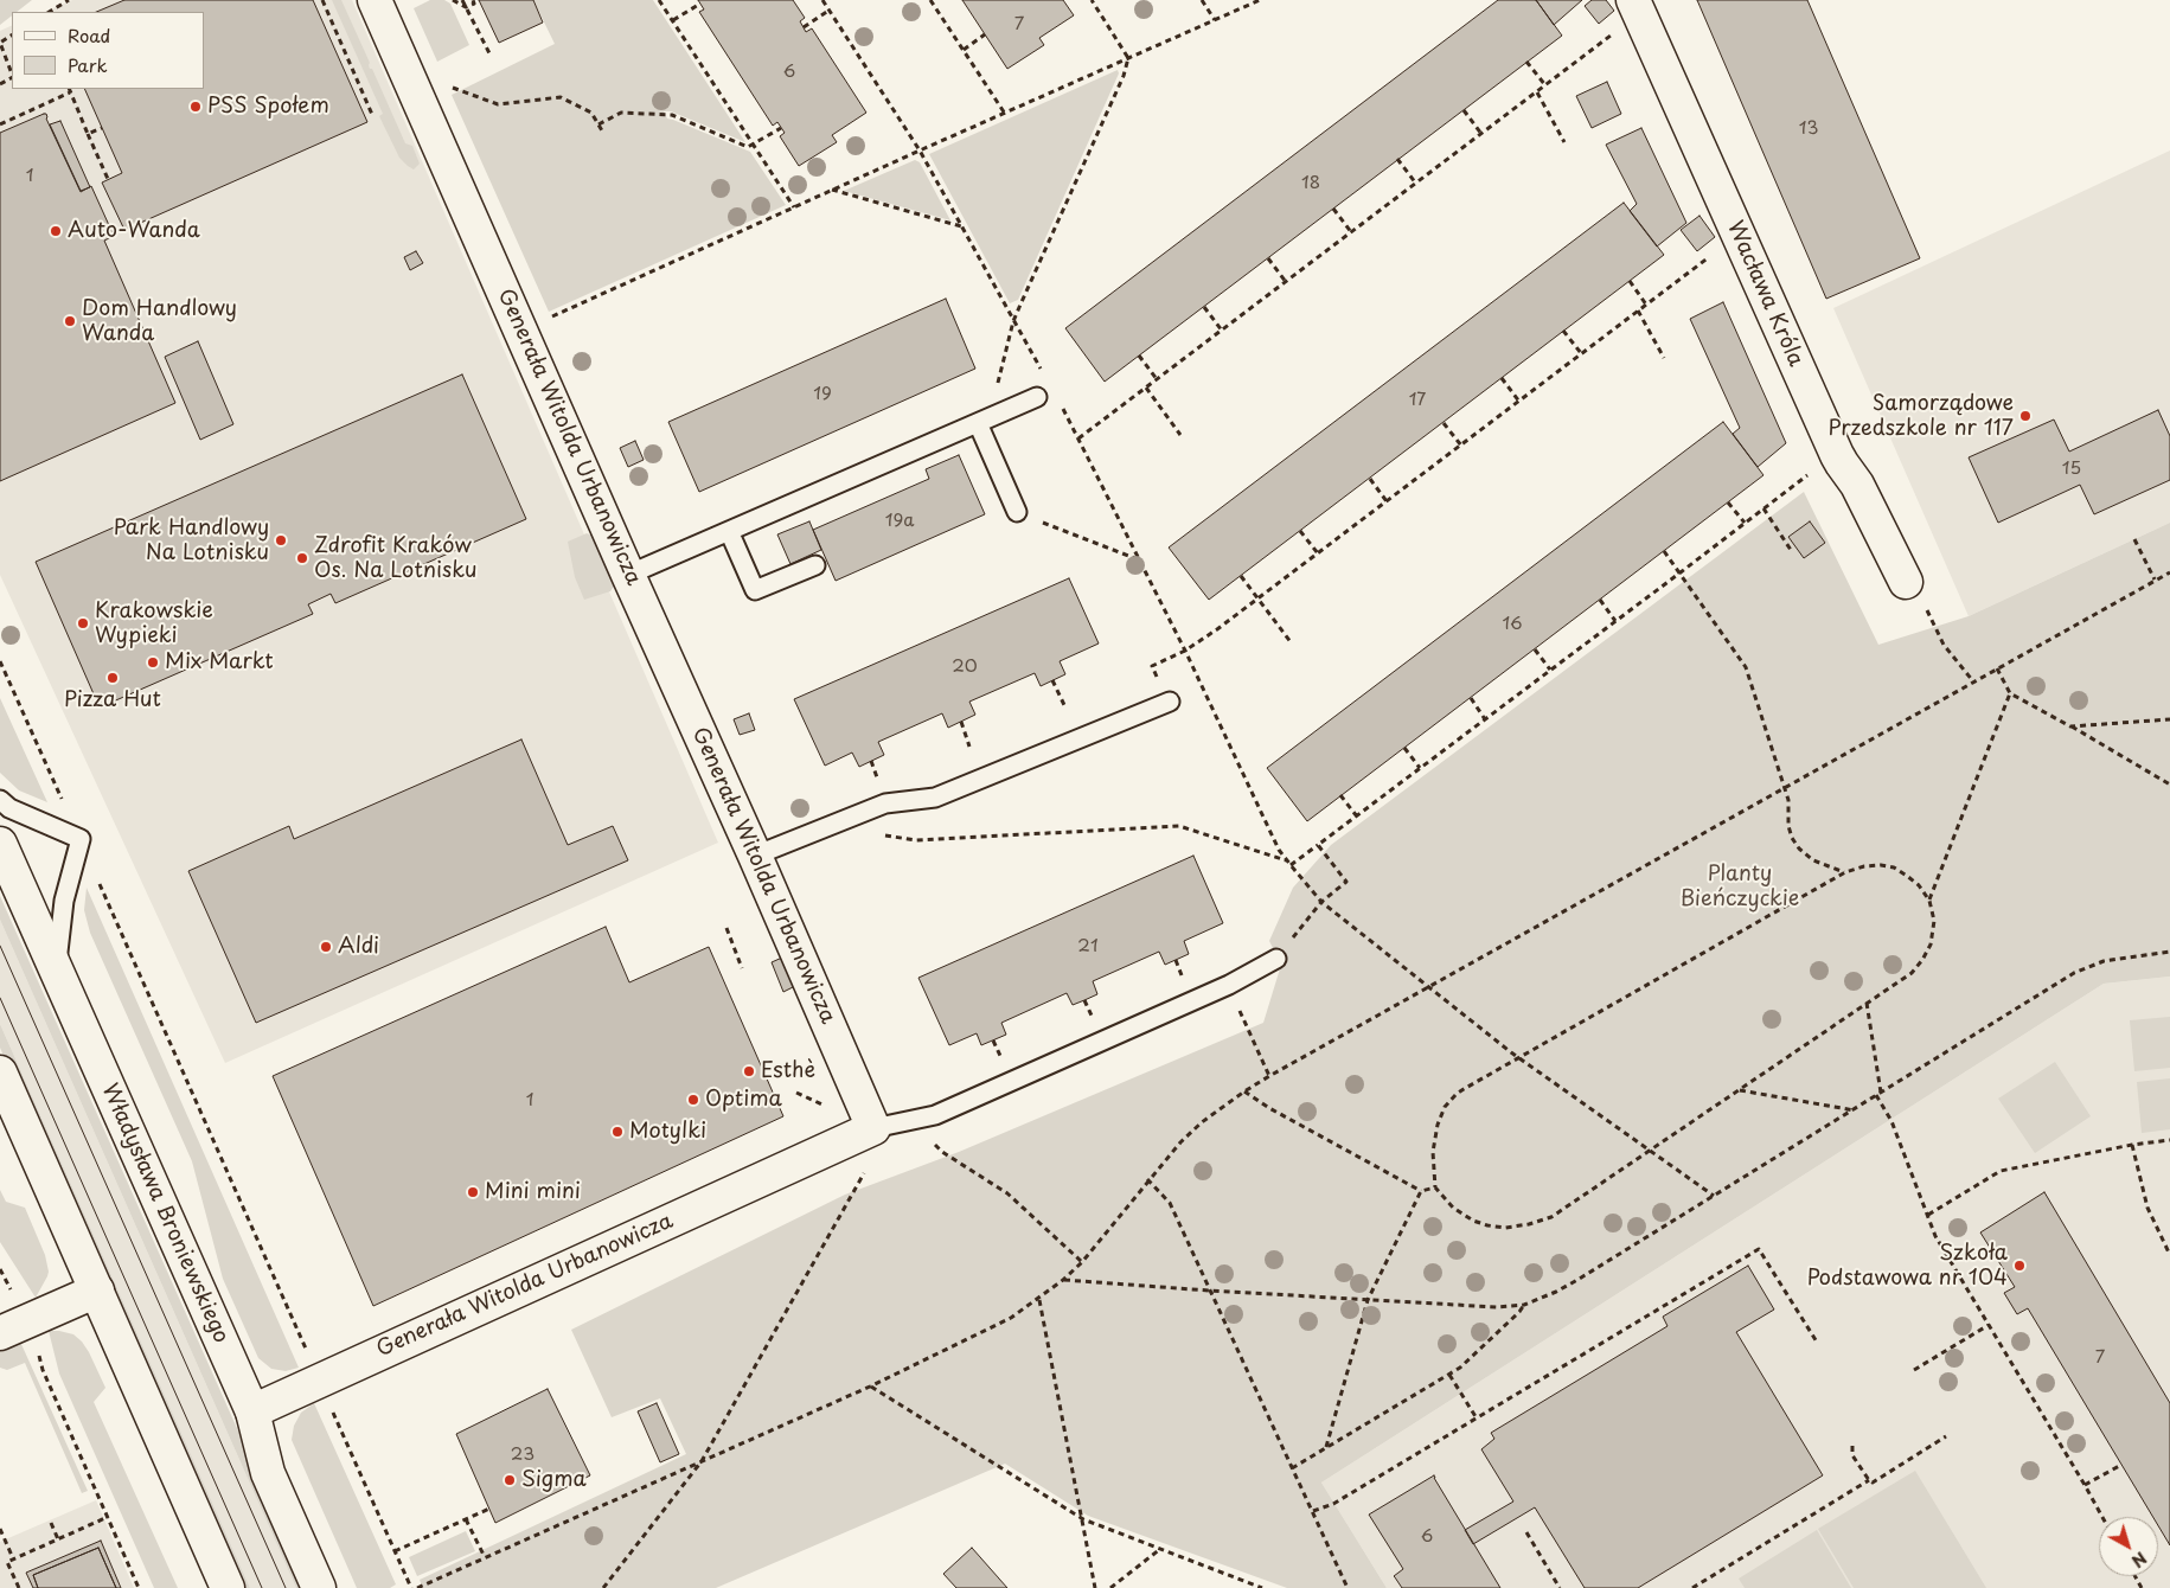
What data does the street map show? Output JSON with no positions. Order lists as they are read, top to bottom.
{
  "streets": {
    "street": ["Wacława Króla", "Generała Witolda Urbanowicza", "Władysława Broniewskiego"]
  },
  "crossings": [
    ["Generała Witolda Urbanowicza", "Władysława Broniewskiego"]
  ],
  "parks": ["Planty Bieńczyckie"],
  "places": [
    "PSS Społem",
    "Auto-Wanda",
    "Dom Handlowy Wanda",
    "Samorządowe Przedszkole nr 117",
    "Park Handlowy Na Lotnisku",
    "Zdrofit Kraków Os. Na Lotnisku",
    "Krakowskie Wypieki",
    "Mix Markt",
    "Pizza Hut",
    "Aldi",
    "Esthè",
    "Optima",
    "Motylki",
    "Mini mini",
    "Szkoła Podstawowa nr 104",
    "Sigma"
  ],
  "house_numbers": [
    "7",
    "6",
    "13",
    "1",
    "18",
    "19",
    "17",
    "15",
    "19a",
    "16",
    "20",
    "21",
    "1",
    "7",
    "23",
    "6"
  ],
  "legend": ["Road", "Park"],
  "north": "bottom right"
}
